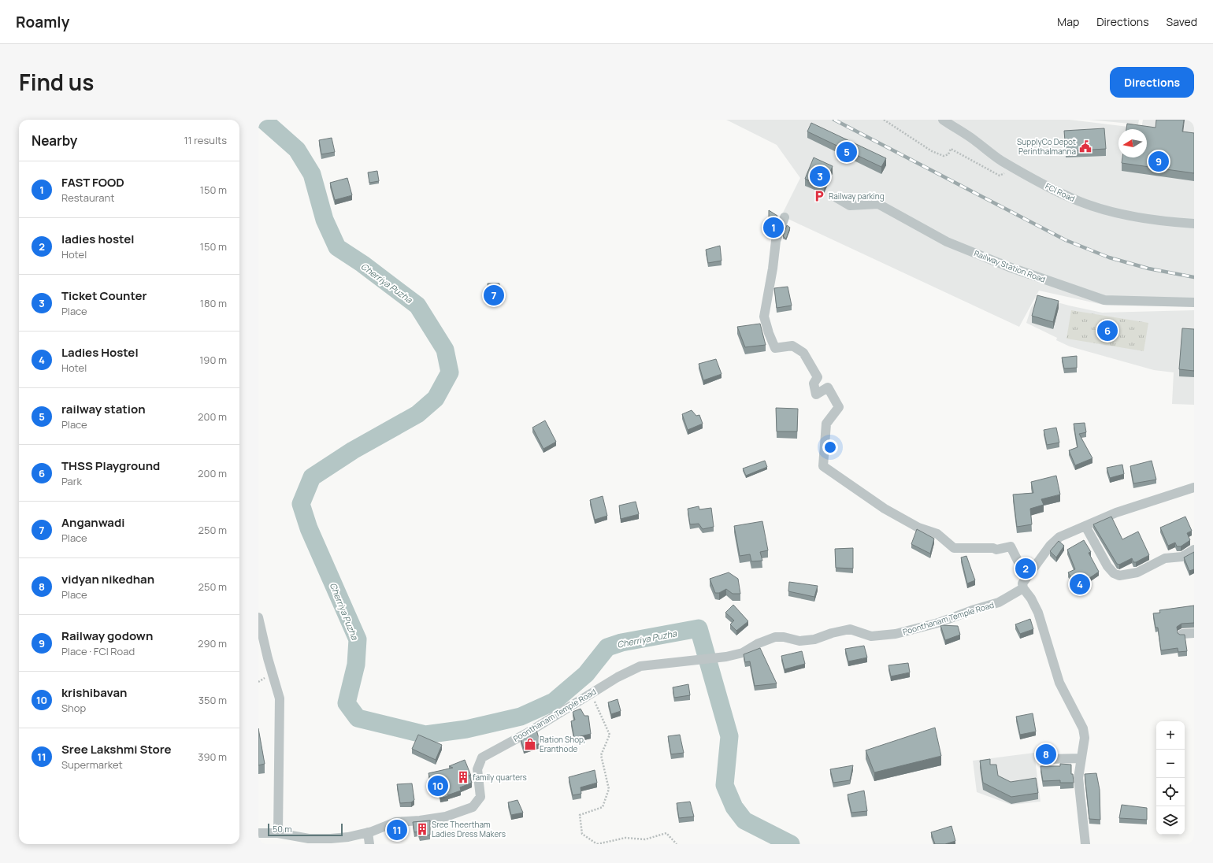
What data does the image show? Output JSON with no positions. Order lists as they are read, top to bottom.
{
  "streets": {
    "street": ["FCI Road", "Railway Station Road", "Poonthanam Temple Road"]
  },
  "water": ["Cherriya Puzha"],
  "places": {
    "public building": ["SupplyCo Depot Perinthalmanna"],
    "parking": ["Railway parking"],
    "shop": ["Ration Shop, Eranthode"],
    "building": ["family quarters", "Sree Theertham Ladies Dress Makers"]
  },
  "scale_bar": "50 m",
  "north": "left",
  "page": {
    "header": "Roamly",
    "nav": ["Map", "Directions", "Saved"],
    "title": "Find us",
    "buttons": "Directions",
    "heading": ["Nearby", "11 results"],
    "pins": [
      "5",
      "9",
      "3",
      "1",
      "7",
      "6",
      "2",
      "4",
      "8",
      "10",
      "11"
    ],
    "list": [
      {
        "mark": "1",
        "name": "FAST FOOD",
        "note": "Restaurant",
        "value": "150 m"
      },
      {
        "mark": "2",
        "name": "ladies hostel",
        "note": "Hotel",
        "value": "150 m"
      },
      {
        "mark": "3",
        "name": "Ticket Counter",
        "note": "Place",
        "value": "180 m"
      },
      {
        "mark": "4",
        "name": "Ladies Hostel",
        "note": "Hotel",
        "value": "190 m"
      },
      {
        "mark": "5",
        "name": "railway station",
        "note": "Place",
        "value": "200 m"
      },
      {
        "mark": "6",
        "name": "THSS Playground",
        "note": "Park",
        "value": "200 m"
      },
      {
        "mark": "7",
        "name": "Anganwadi",
        "note": "Place",
        "value": "250 m"
      },
      {
        "mark": "8",
        "name": "vidyan nikedhan",
        "note": "Place",
        "value": "250 m"
      },
      {
        "mark": "9",
        "name": "Railway godown",
        "note": "Place · FCI Road",
        "value": "290 m"
      },
      {
        "mark": "10",
        "name": "krishibavan",
        "note": "Shop",
        "value": "350 m"
      },
      {
        "mark": "11",
        "name": "Sree Lakshmi Store",
        "note": "Supermarket",
        "value": "390 m"
      }
    ],
    "map_buttons": ["+", "−"],
    "scale": "50 m"
  }
}
